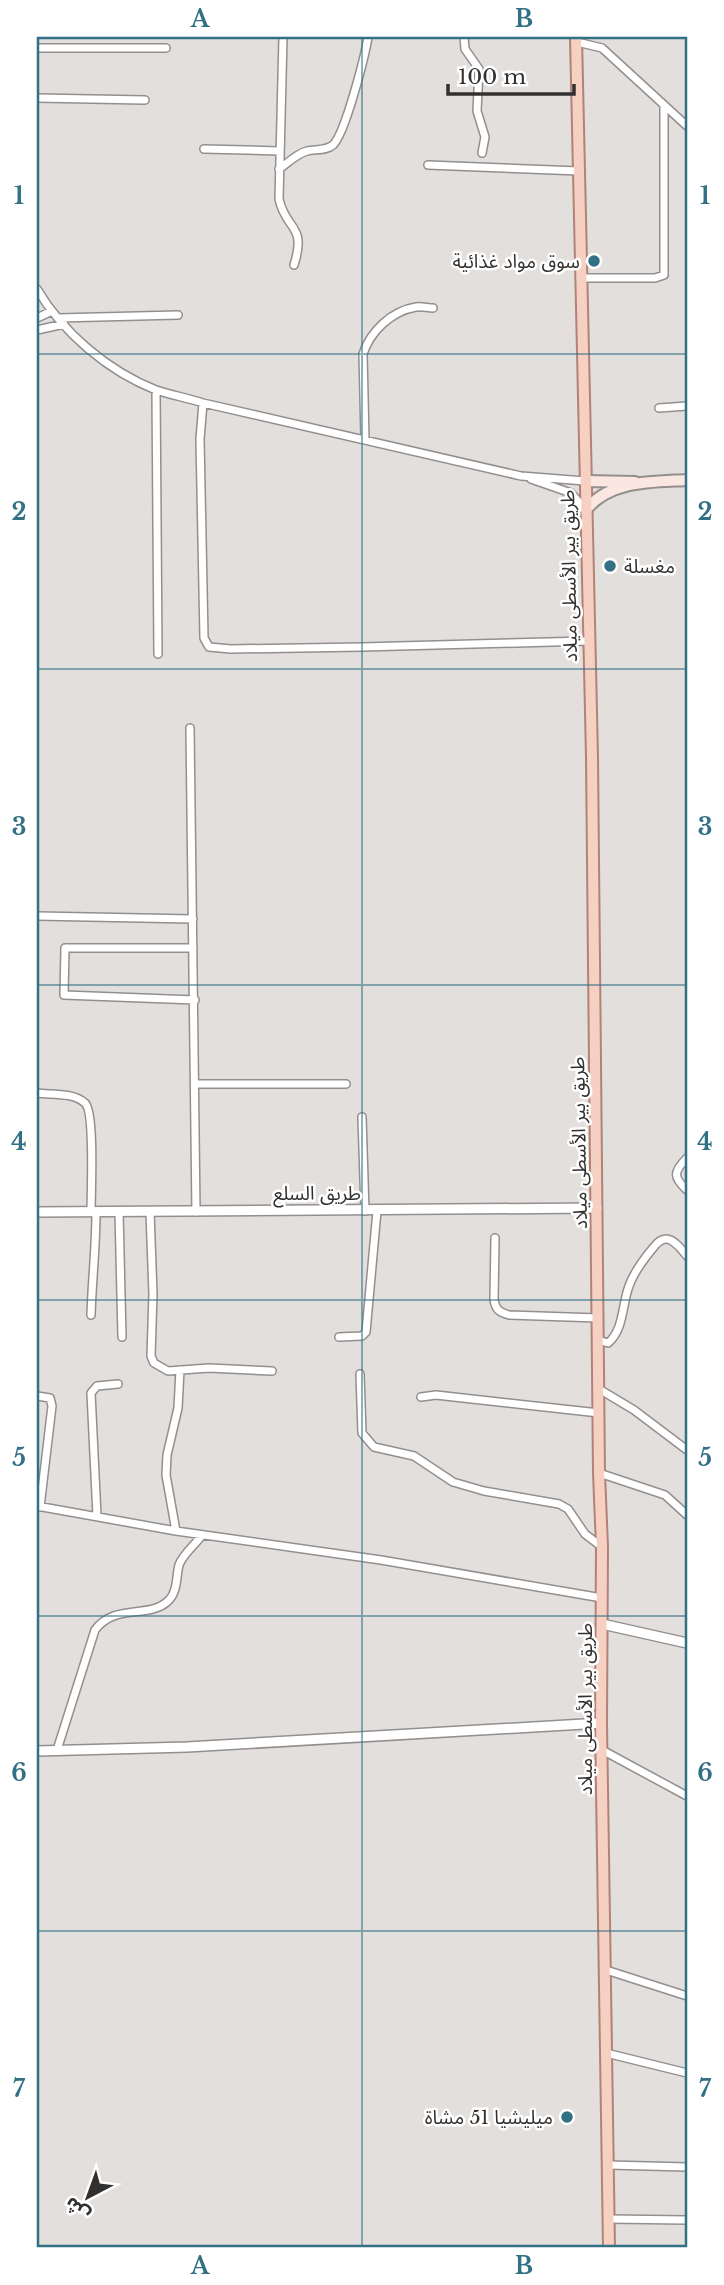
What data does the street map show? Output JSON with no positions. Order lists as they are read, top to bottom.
{
  "streets": {
    "main road": ["طريق بير الأسطى ميلاد"],
    "street": ["طريق السلع"]
  },
  "crossings": [
    ["طريق بير الأسطى ميلاد", "طريق السلع"]
  ],
  "places": ["سوق مواد غذائية", "مغسلة", "ميليشيا 51 مشاة"],
  "scale_bar": "100 m",
  "north": "bottom left",
  "grid": {
    "columns": ["A", "B"],
    "rows": [
      "1",
      "2",
      "3",
      "4",
      "5",
      "6",
      "7"
    ]
  }
}
